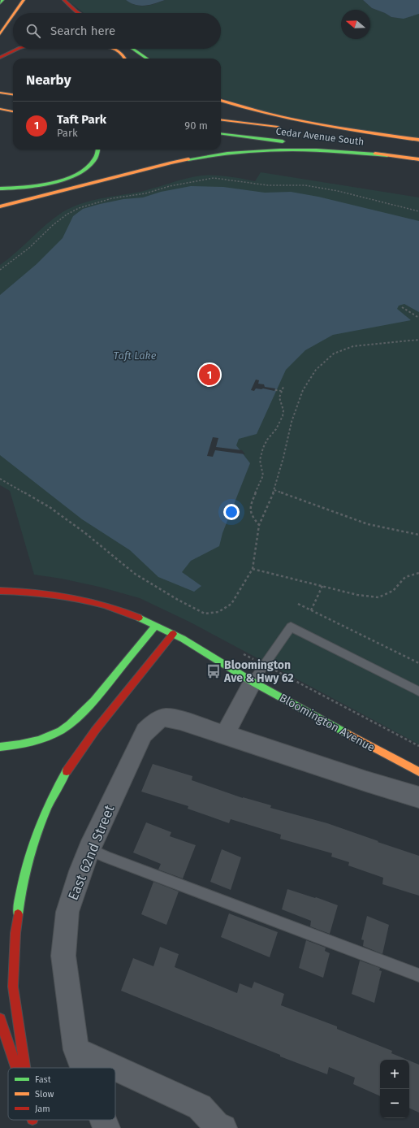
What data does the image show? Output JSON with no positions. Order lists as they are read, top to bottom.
{
  "streets": {
    "main road": ["Cedar Avenue South", "Bloomington Avenue"],
    "street": ["East 62nd Street"]
  },
  "water": ["Taft Lake"],
  "places": {
    "bus stop": ["Bloomington Ave & Hwy 62"]
  },
  "legend": ["Fast", "Slow", "Jam"],
  "north": "left",
  "page": {
    "search": "Search here",
    "heading": "Nearby",
    "list": [
      {
        "mark": "1",
        "name": "Taft Park",
        "note": "Park",
        "value": "90 m"
      }
    ],
    "pins": "1",
    "map_buttons": ["+", "−"]
  }
}
